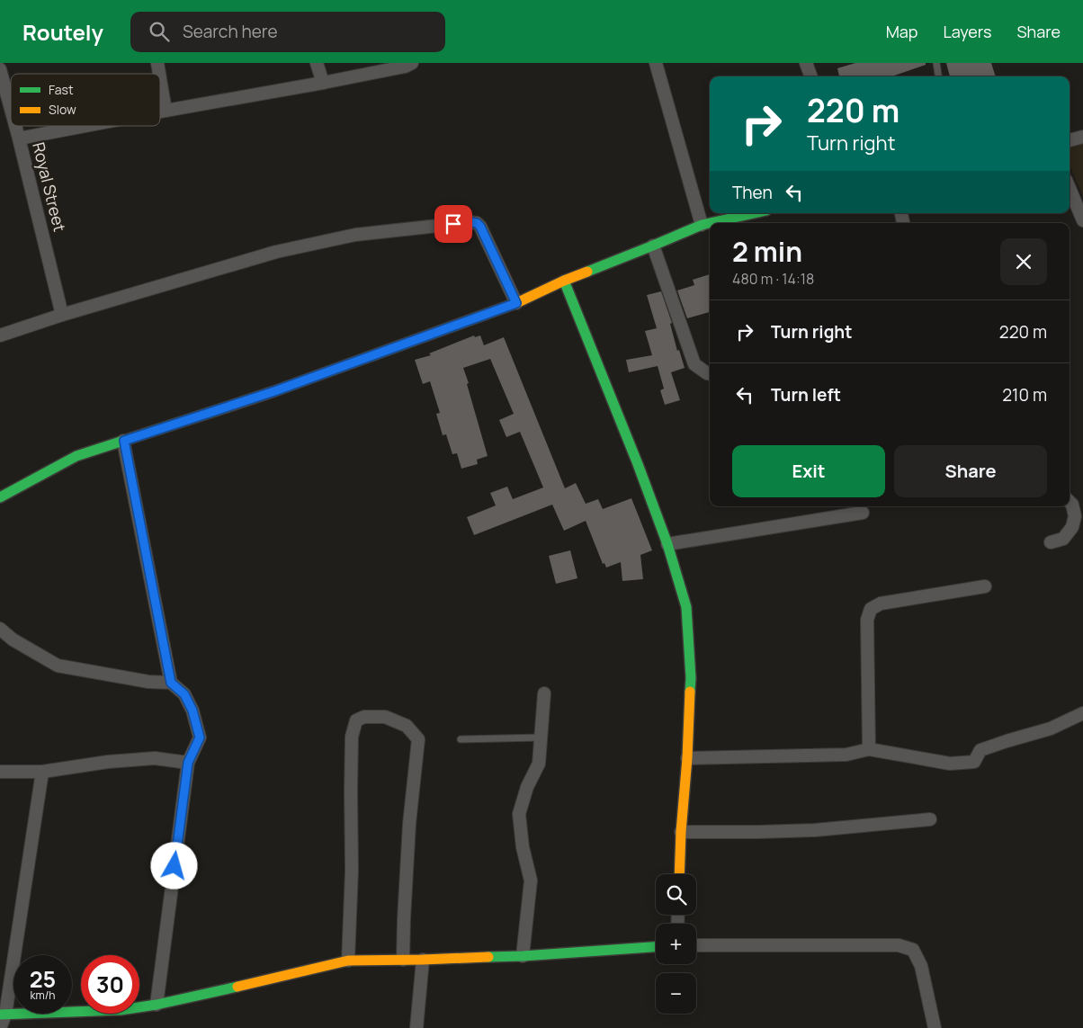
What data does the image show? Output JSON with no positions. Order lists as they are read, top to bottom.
{
  "streets": {
    "street": ["Royal Street"]
  },
  "legend": ["Fast", "Slow"],
  "page": {
    "header": "Routely",
    "search": "Search here",
    "nav": ["Map", "Layers", "Share"],
    "turn": ["220 m", "Turn right"],
    "then": "Then",
    "heading": ["2 min", "480 m · 14:18"],
    "list": [
      {
        "name": "Turn right",
        "value": "220 m"
      },
      {
        "name": "Turn left",
        "value": "210 m"
      }
    ],
    "buttons": ["Exit", "Share"],
    "map_buttons": ["+", "−"],
    "speed": "25 km/h",
    "limit": "30"
  }
}
